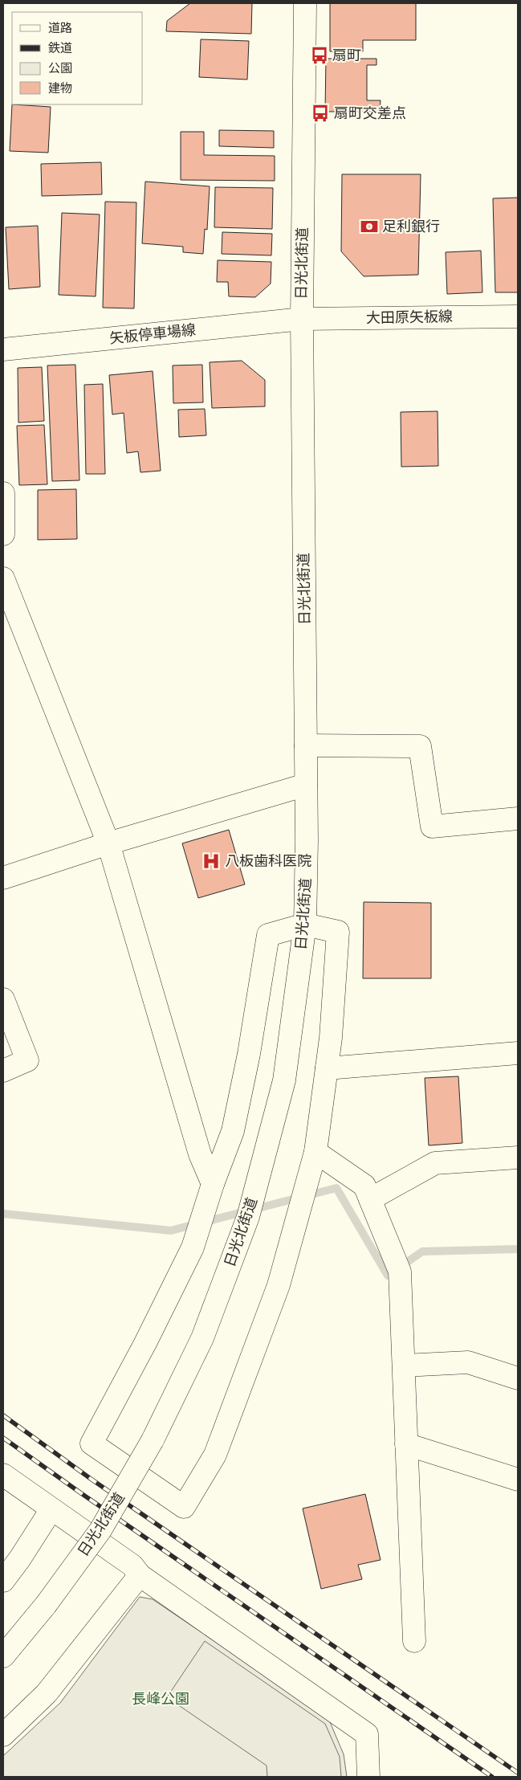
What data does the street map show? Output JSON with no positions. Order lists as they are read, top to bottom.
{
  "streets": {
    "main road": ["日光北街道", "大田原矢板線", "矢板停車場線"]
  },
  "crossings": [
    ["日光北街道", "大田原矢板線"],
    ["日光北街道", "矢板停車場線"],
    ["大田原矢板線", "矢板停車場線"]
  ],
  "parks": ["長峰公園"],
  "places": {
    "bus stop": ["扇町", "扇町交差点"],
    "bank": ["足利銀行"],
    "hospital": ["八板歯科医院"]
  },
  "legend": [
    "道路",
    "鉄道",
    "公園",
    "建物"
  ]
}
